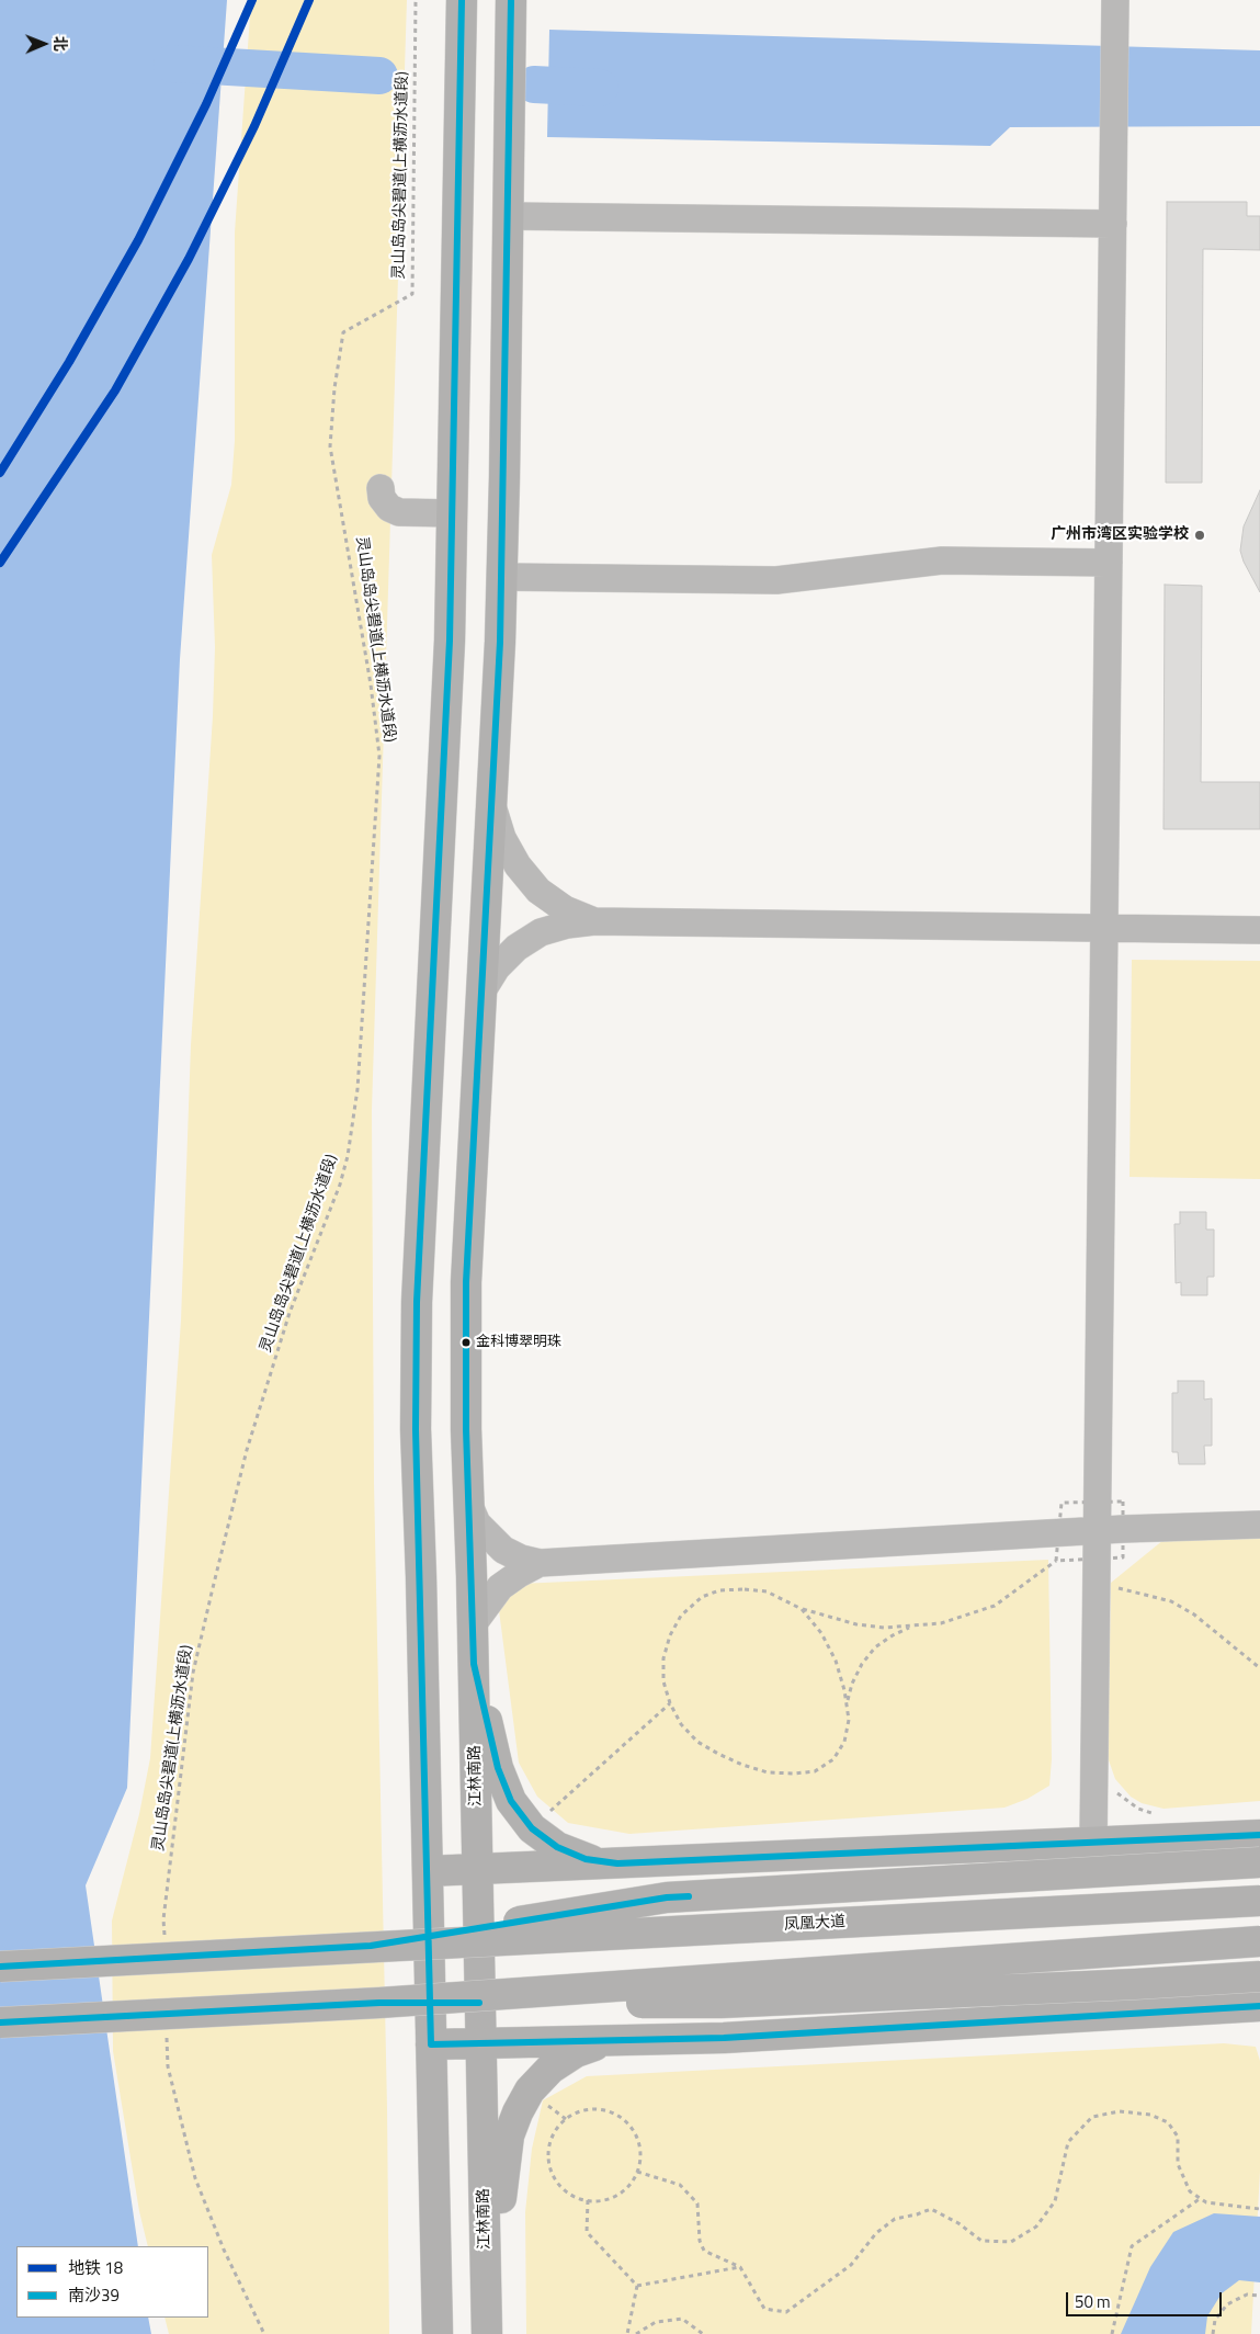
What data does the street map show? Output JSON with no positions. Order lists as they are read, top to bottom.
{
  "streets": {
    "main road": ["江林南路", "凤凰大道"],
    "path": ["灵山岛岛尖碧道(上横沥水道段)"]
  },
  "places": ["广州市湾区实验学校", "金科博翠明珠"],
  "lines": ["metro line 18", "transit line 南沙39"],
  "legend": ["地铁 18", "南沙39"],
  "scale_bar": "50 m",
  "north": "right"
}
